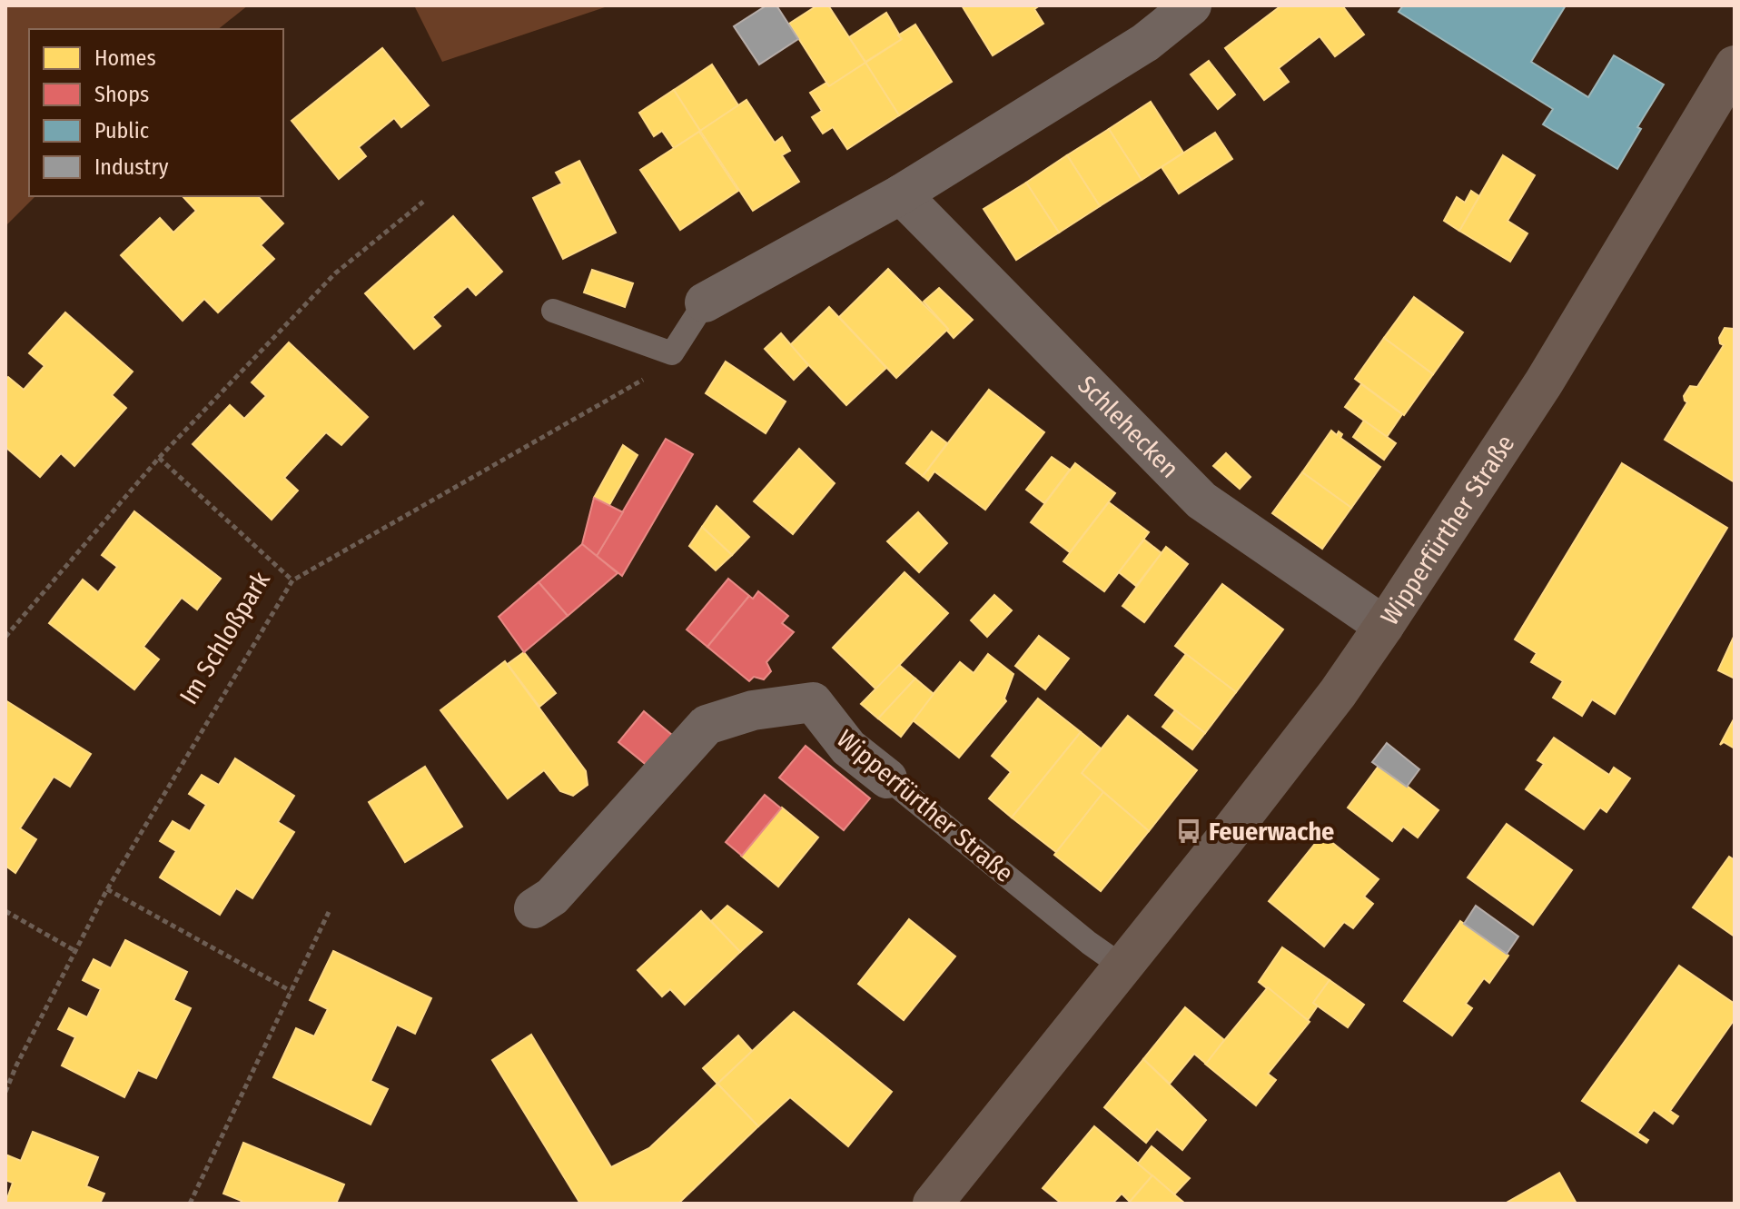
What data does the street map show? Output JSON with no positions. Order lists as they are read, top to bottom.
{
  "streets": {
    "main road": ["Wipperfürther Straße"],
    "street": ["Schlehecken"],
    "path": ["Im Schloßpark"]
  },
  "crossings": [
    ["Schlehecken", "Wipperfürther Straße"]
  ],
  "places": {
    "bus stop": ["Feuerwache"]
  },
  "legend": [
    "Homes",
    "Shops",
    "Public",
    "Industry"
  ]
}
